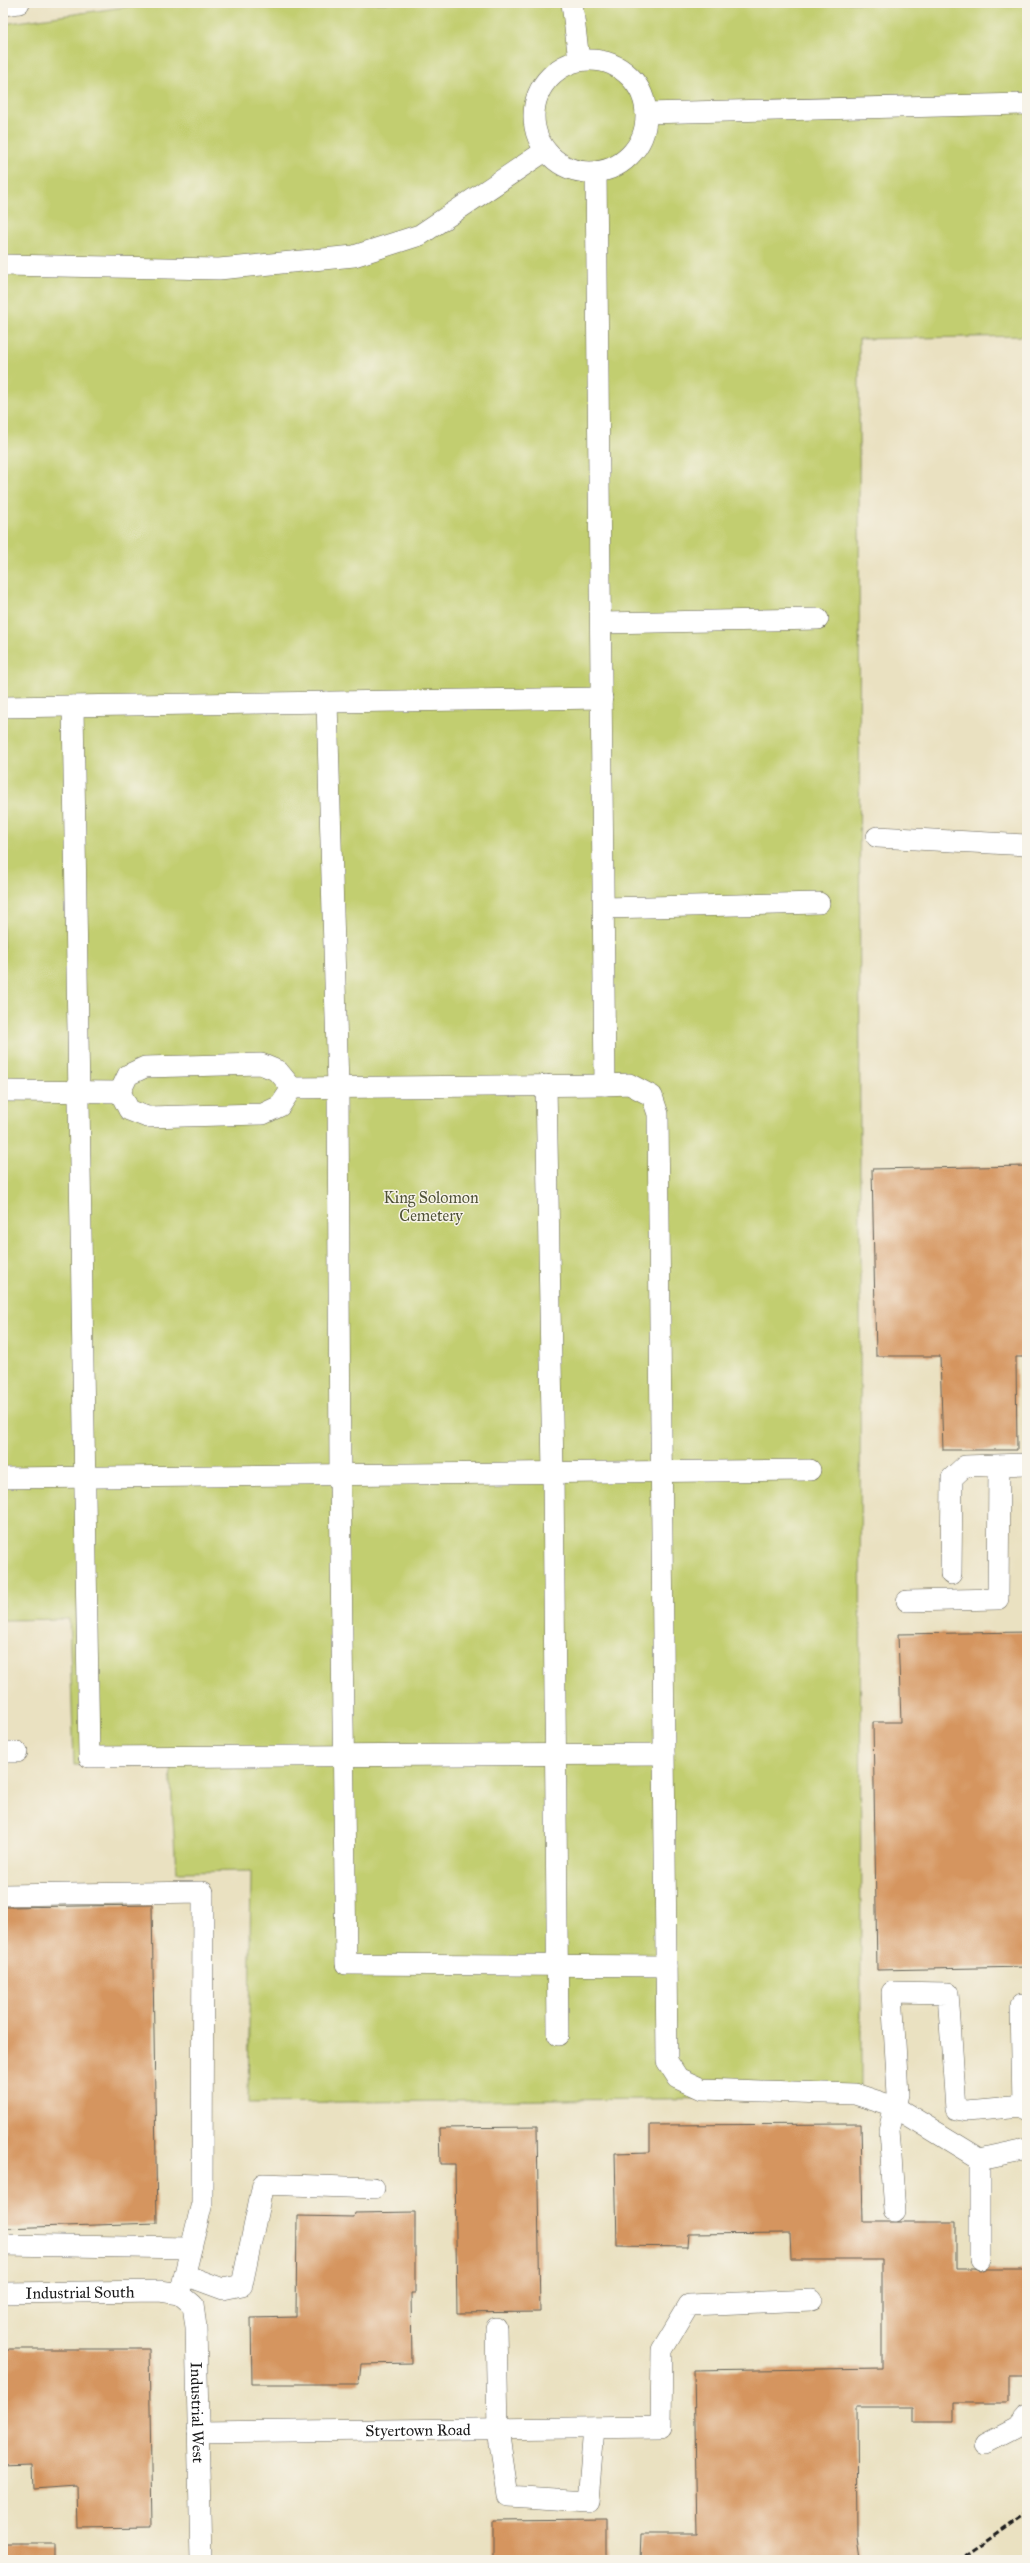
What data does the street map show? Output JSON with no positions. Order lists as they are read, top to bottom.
{
  "streets": {
    "street": ["Industrial South", "Industrial West", "Styertown Road"]
  },
  "crossings": [
    ["Industrial South", "Industrial West"],
    ["Industrial West", "Styertown Road"]
  ],
  "parks": ["King Solomon Cemetery"]
}
